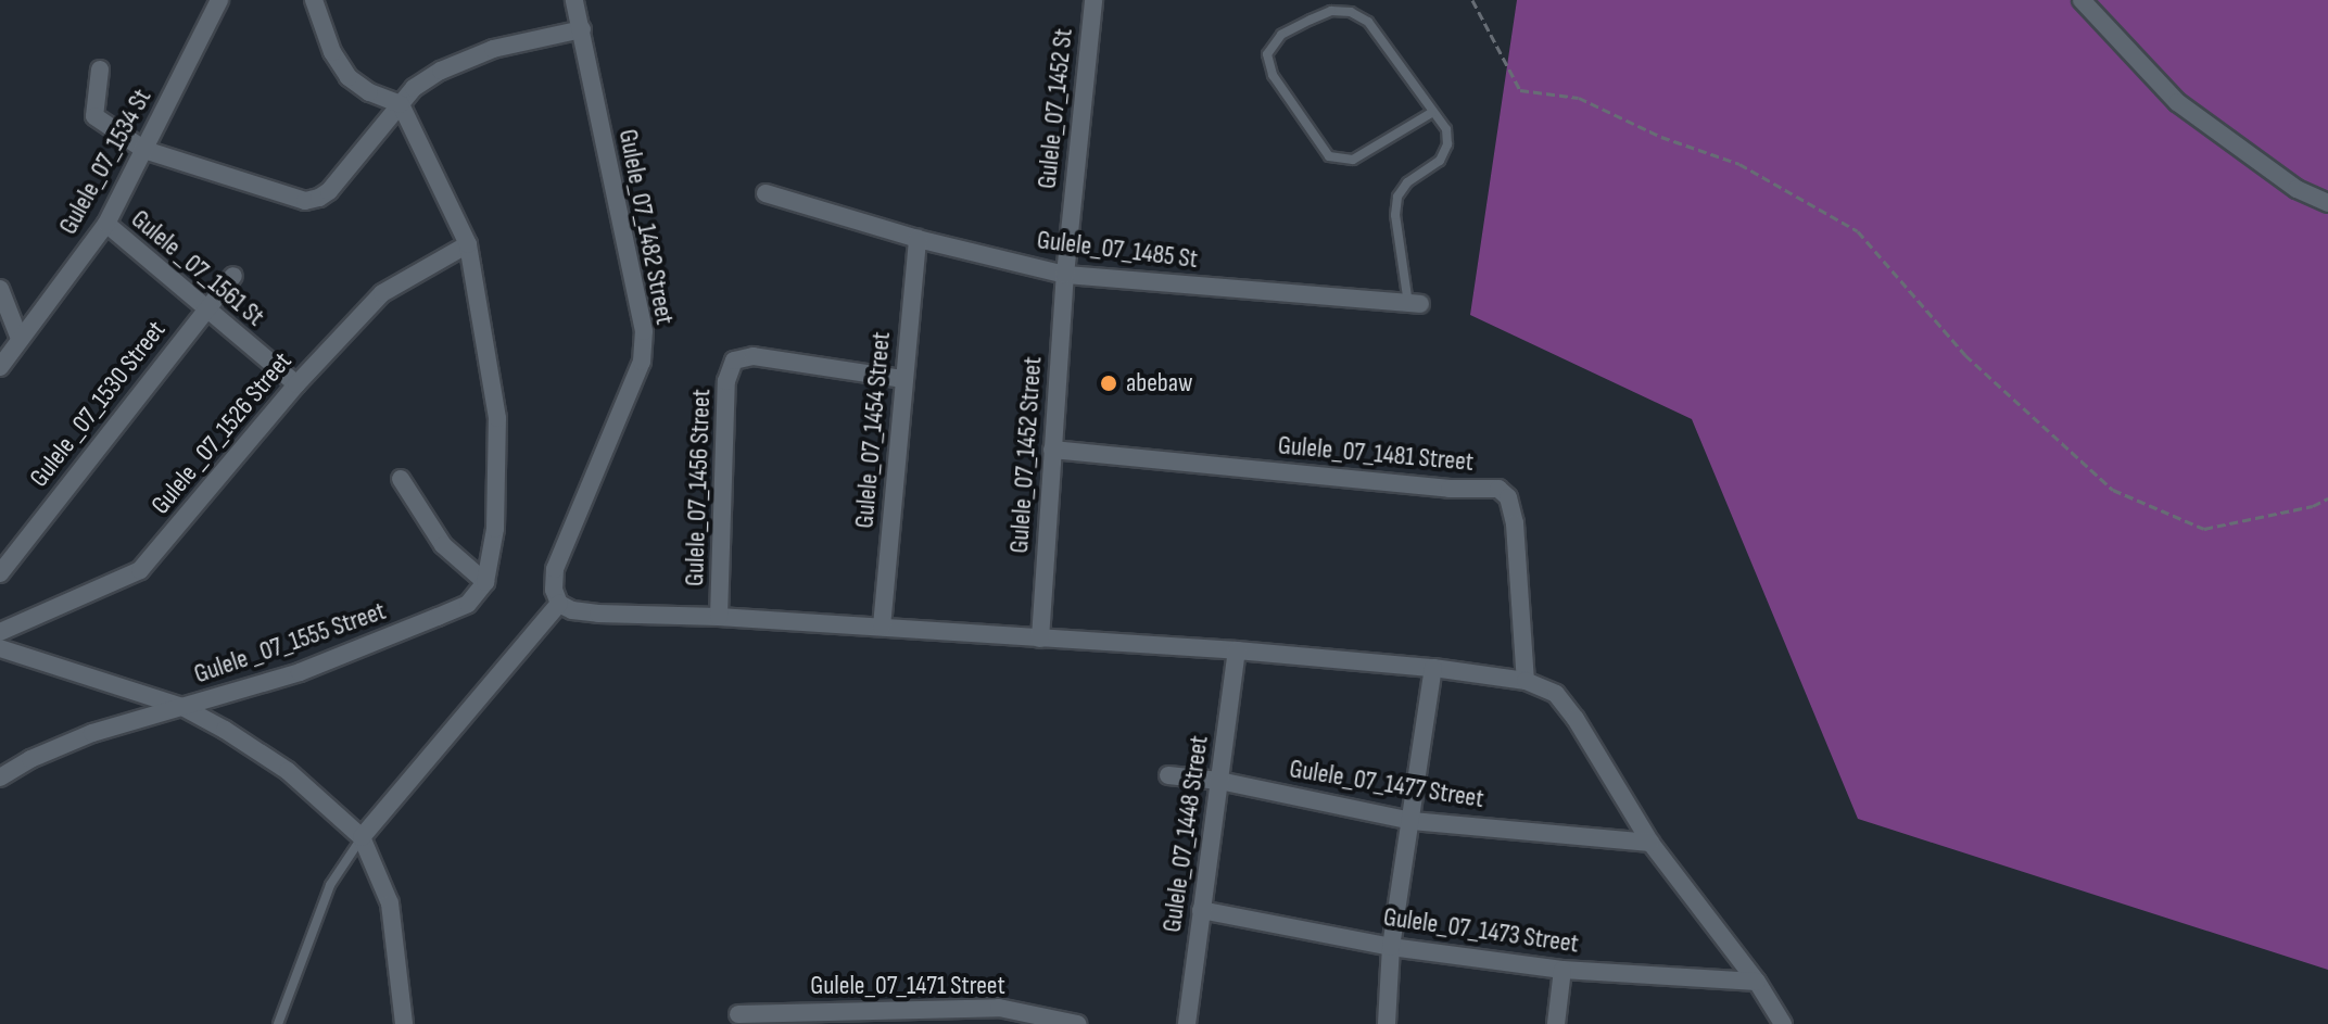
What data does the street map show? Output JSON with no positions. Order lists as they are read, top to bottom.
{
  "streets": {
    "street": [
      "Gulele_07_1452 St",
      "Gulele_07_1534 St",
      "Gulele_07_1482 Street",
      "Gulele_07_1485 St",
      "Gulele _07_1561 St",
      "Gulele _07_1530 Street",
      "Gulele_07_1454 Street",
      "Gulele _07_1526 Street",
      "Gulele_07_1481 Street",
      "Gulele_07_1452 Street",
      "Gulele_07_1456 Street",
      "Gulele _07_1555 Street",
      "Gulele_07_1477 Street",
      "Gulele_07_1448 Street",
      "Gulele_07_1473 Street",
      "Gulele_07_1471 Street"
    ]
  },
  "crossings": [
    ["Gulele_07_1452 St", "Gulele_07_1485 St"],
    ["Gulele_07_1452 St", "Gulele_07_1452 Street"],
    ["Gulele_07_1534 St", "Gulele _07_1561 St"],
    ["Gulele_07_1485 St", "Gulele_07_1454 Street"],
    ["Gulele_07_1485 St", "Gulele_07_1452 Street"],
    ["Gulele _07_1561 St", "Gulele _07_1530 Street"],
    ["Gulele _07_1561 St", "Gulele _07_1526 Street"],
    ["Gulele_07_1454 Street", "Gulele_07_1456 Street"],
    ["Gulele_07_1481 Street", "Gulele_07_1452 Street"],
    ["Gulele_07_1477 Street", "Gulele_07_1448 Street"],
    ["Gulele_07_1448 Street", "Gulele_07_1473 Street"]
  ],
  "places": ["abebaw"]
}
